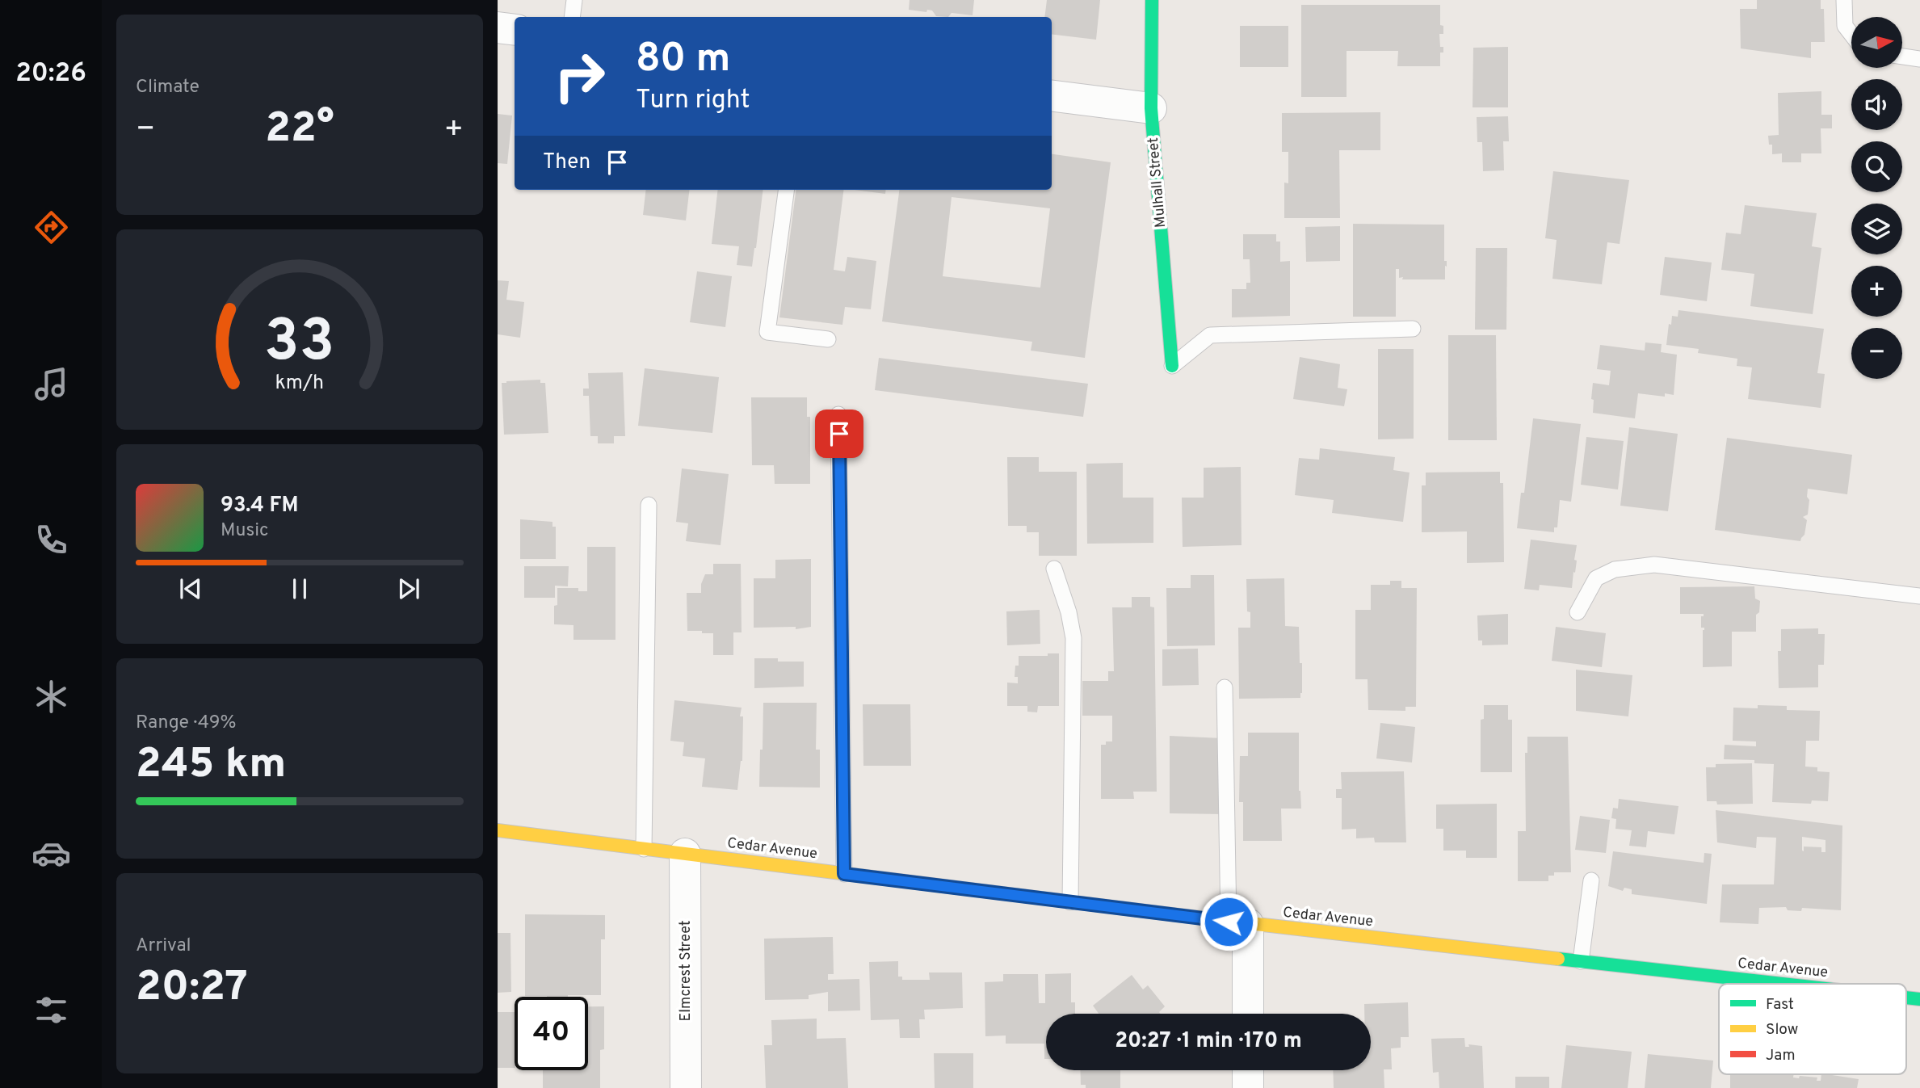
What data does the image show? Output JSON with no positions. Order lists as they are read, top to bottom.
{
  "streets": {
    "street": ["Mulhall Street", "Cedar Avenue", "Elmcrest Street"]
  },
  "crossings": [
    ["Cedar Avenue", "Elmcrest Street"]
  ],
  "legend": ["Fast", "Slow", "Jam"],
  "north": "right",
  "page": {
    "tabs": "20:26",
    "tile": [
      "Climate",
      ["Range · 49%", "245 km"],
      ["Arrival", "20:27"]
    ],
    "map_buttons": ["+", "−"],
    "turn": ["80 m", "Turn right"],
    "heat": ["−", "22°", "+"],
    "then": "Then",
    "song": ["93.4 FM", "Music"],
    "limit": "40",
    "trip": "20:27 · 1 min · 170 m",
    "gauge": ["33", "km/h"]
  }
}
